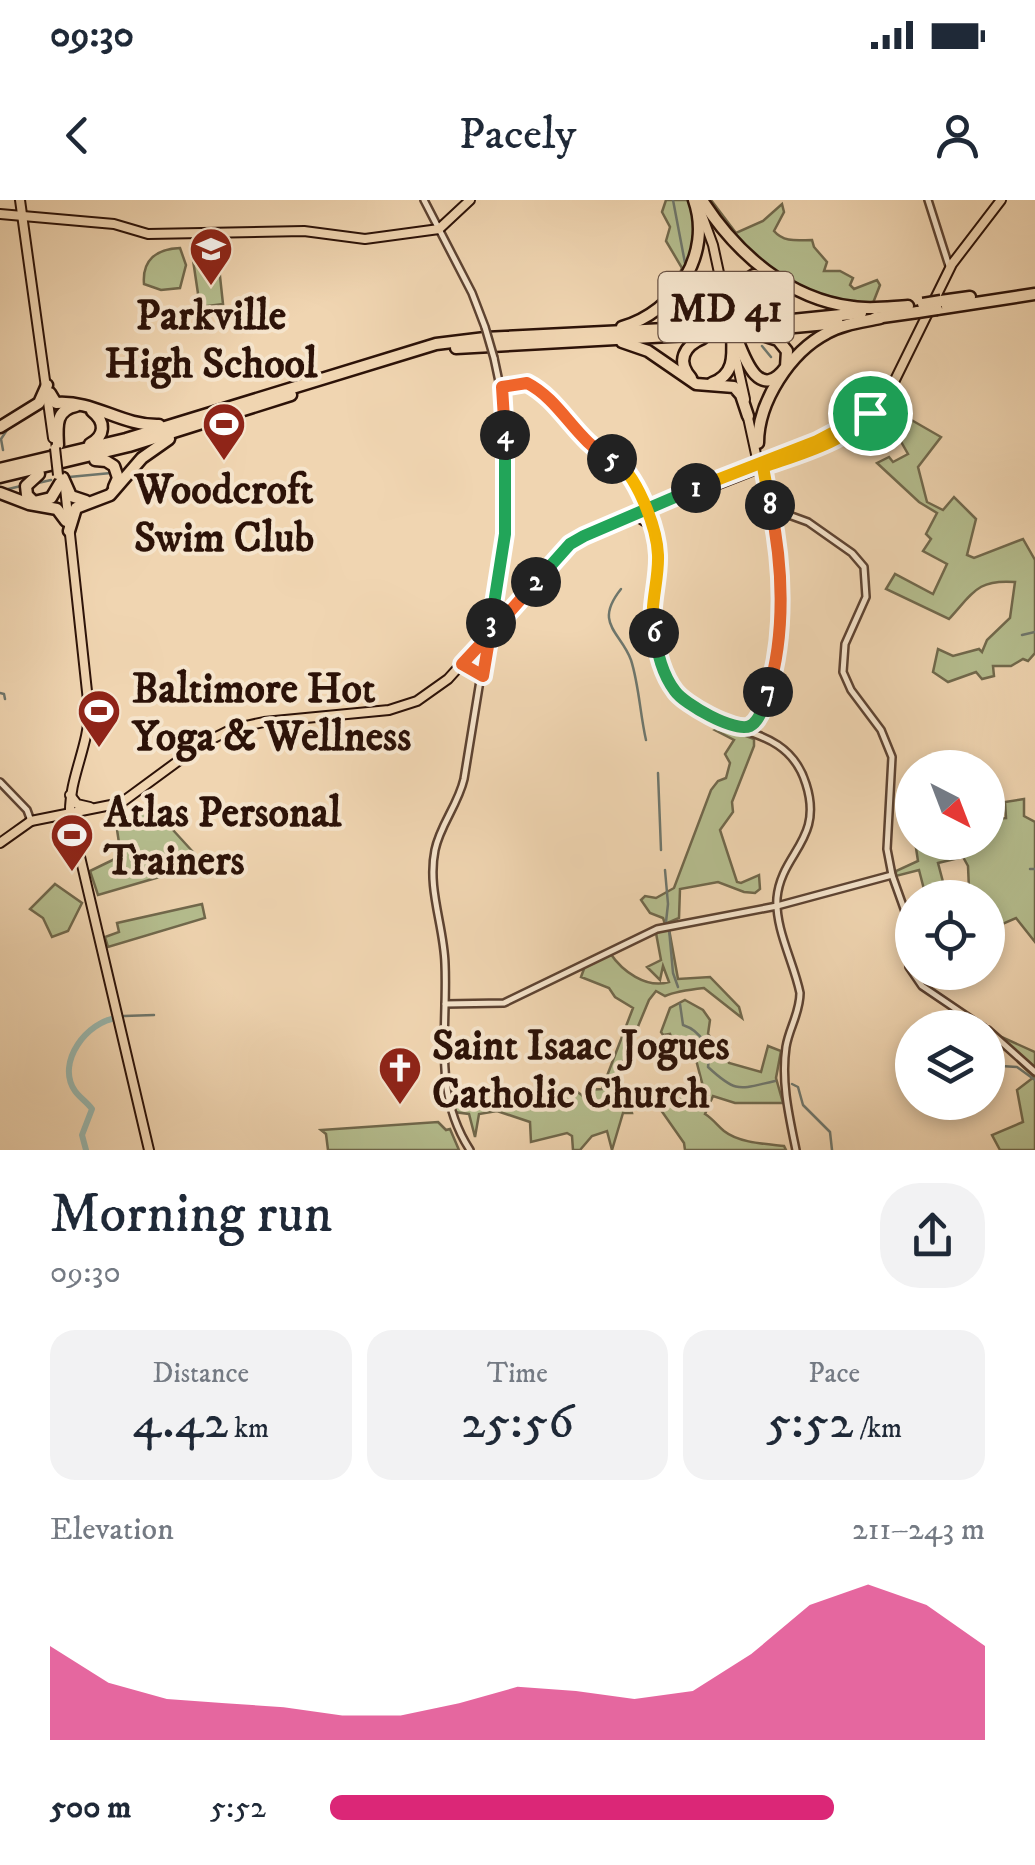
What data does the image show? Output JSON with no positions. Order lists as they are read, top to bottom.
{
  "streets": {
    "main road": ["MD 41"]
  },
  "places": {
    "school or university": ["Parkville High School"],
    "sports": ["Woodcroft Swim Club", "Baltimore Hot Yoga & Wellness", "Atlas Personal Trainers"],
    "church": ["Saint Isaac Jogues Catholic Church"]
  },
  "north": "bottom right",
  "page": {
    "status": "09:30",
    "header": "Pacely",
    "pins": [
      "4",
      "5",
      "1",
      "8",
      "2",
      "3",
      "6",
      "7"
    ],
    "heading": ["Morning run", "09:30"],
    "stats": [
      ["Distance", "4.42 km"],
      ["Time", "25:56"],
      ["Pace", "5:52 /km"]
    ],
    "chart": ["Elevation", "211–243 m"],
    "list": [
      {
        "name": "500 m",
        "note": "5:52"
      }
    ]
  }
}
